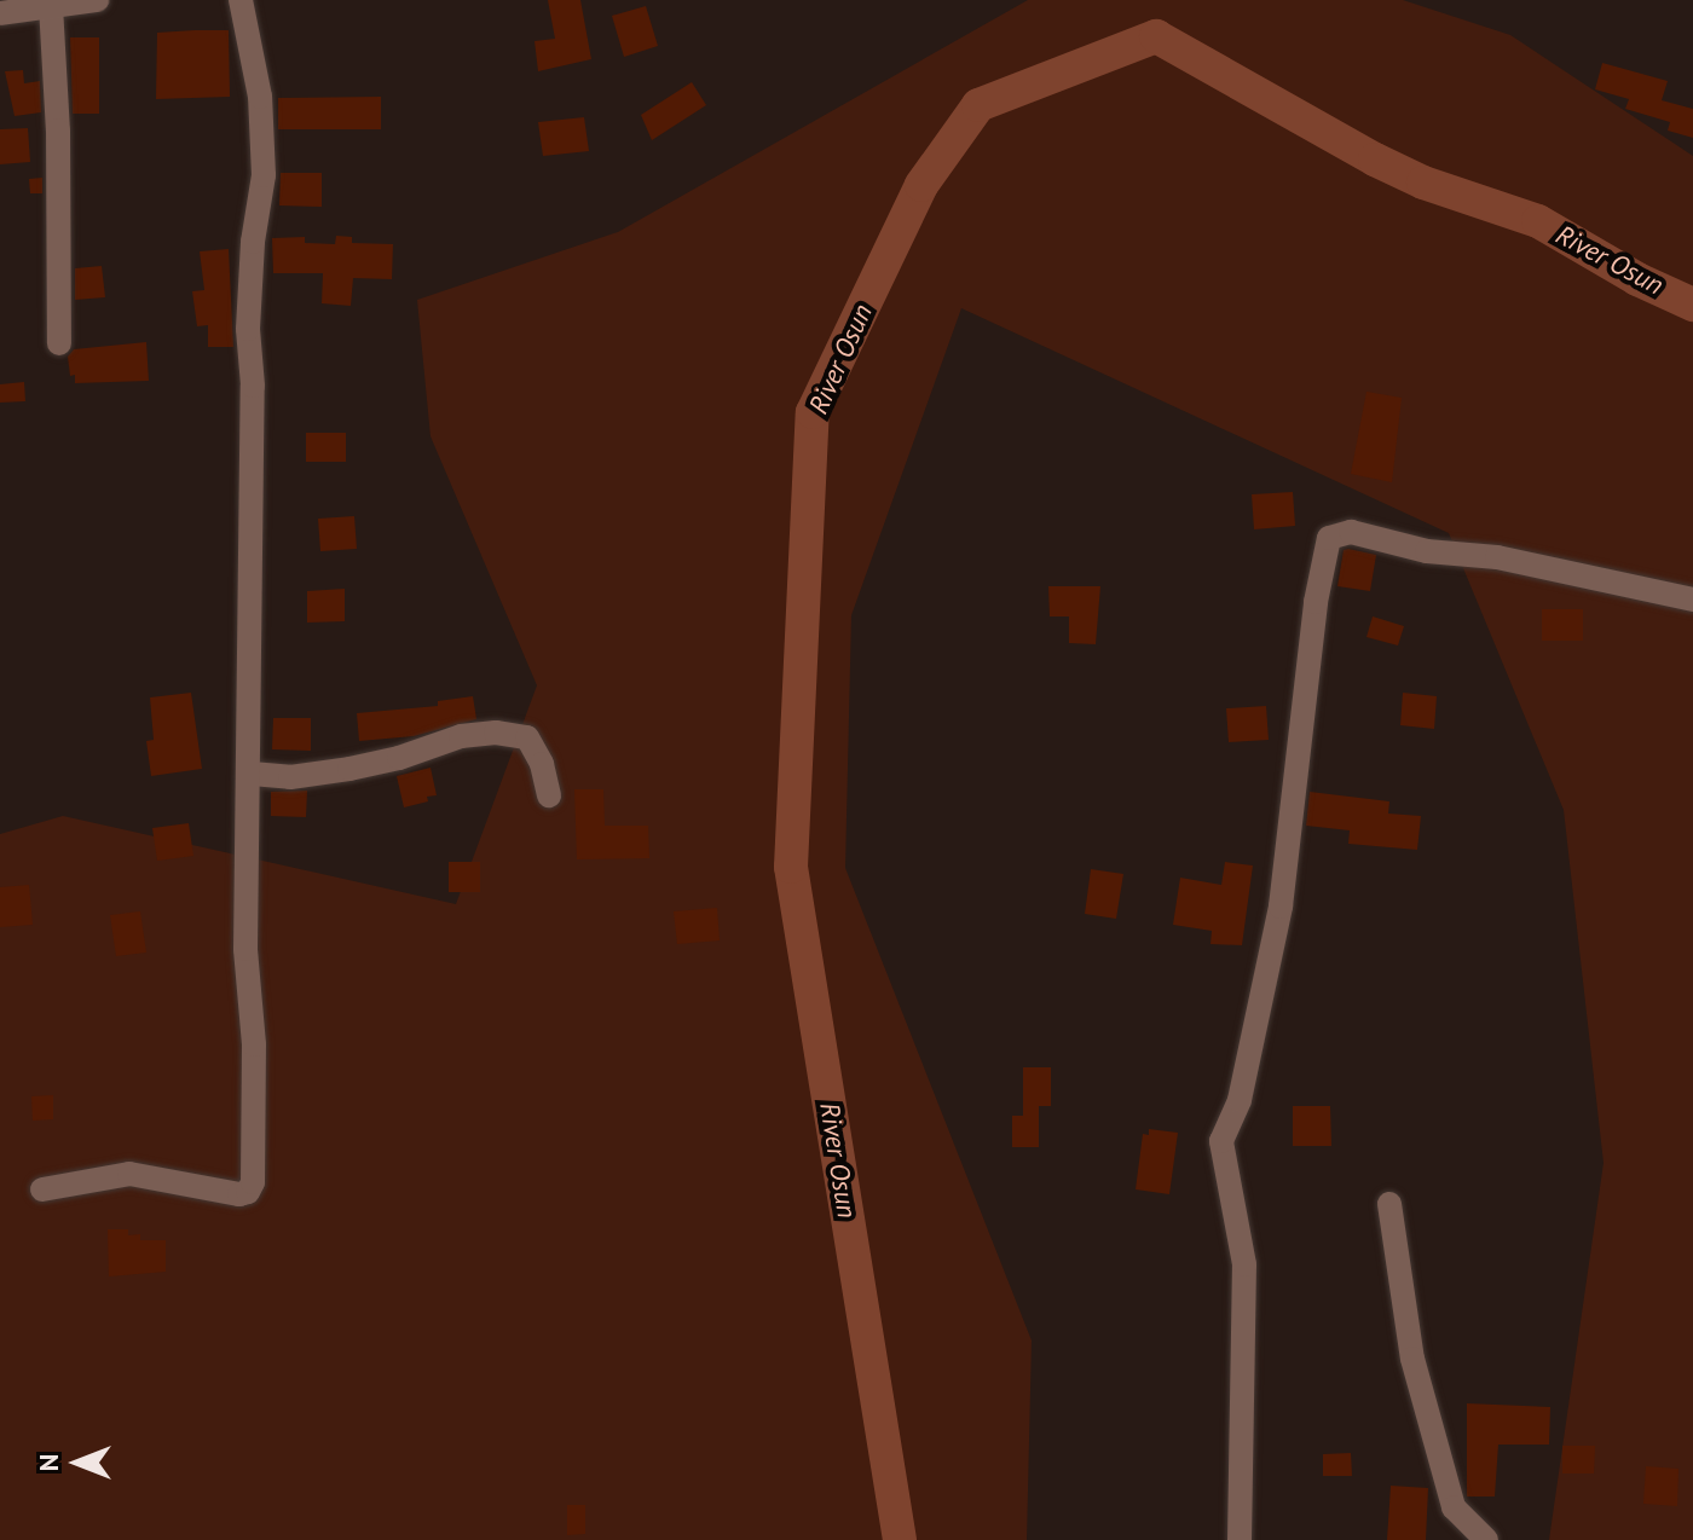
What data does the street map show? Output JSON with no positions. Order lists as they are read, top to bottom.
{
  "water": ["River Osun"],
  "north": "left"
}
